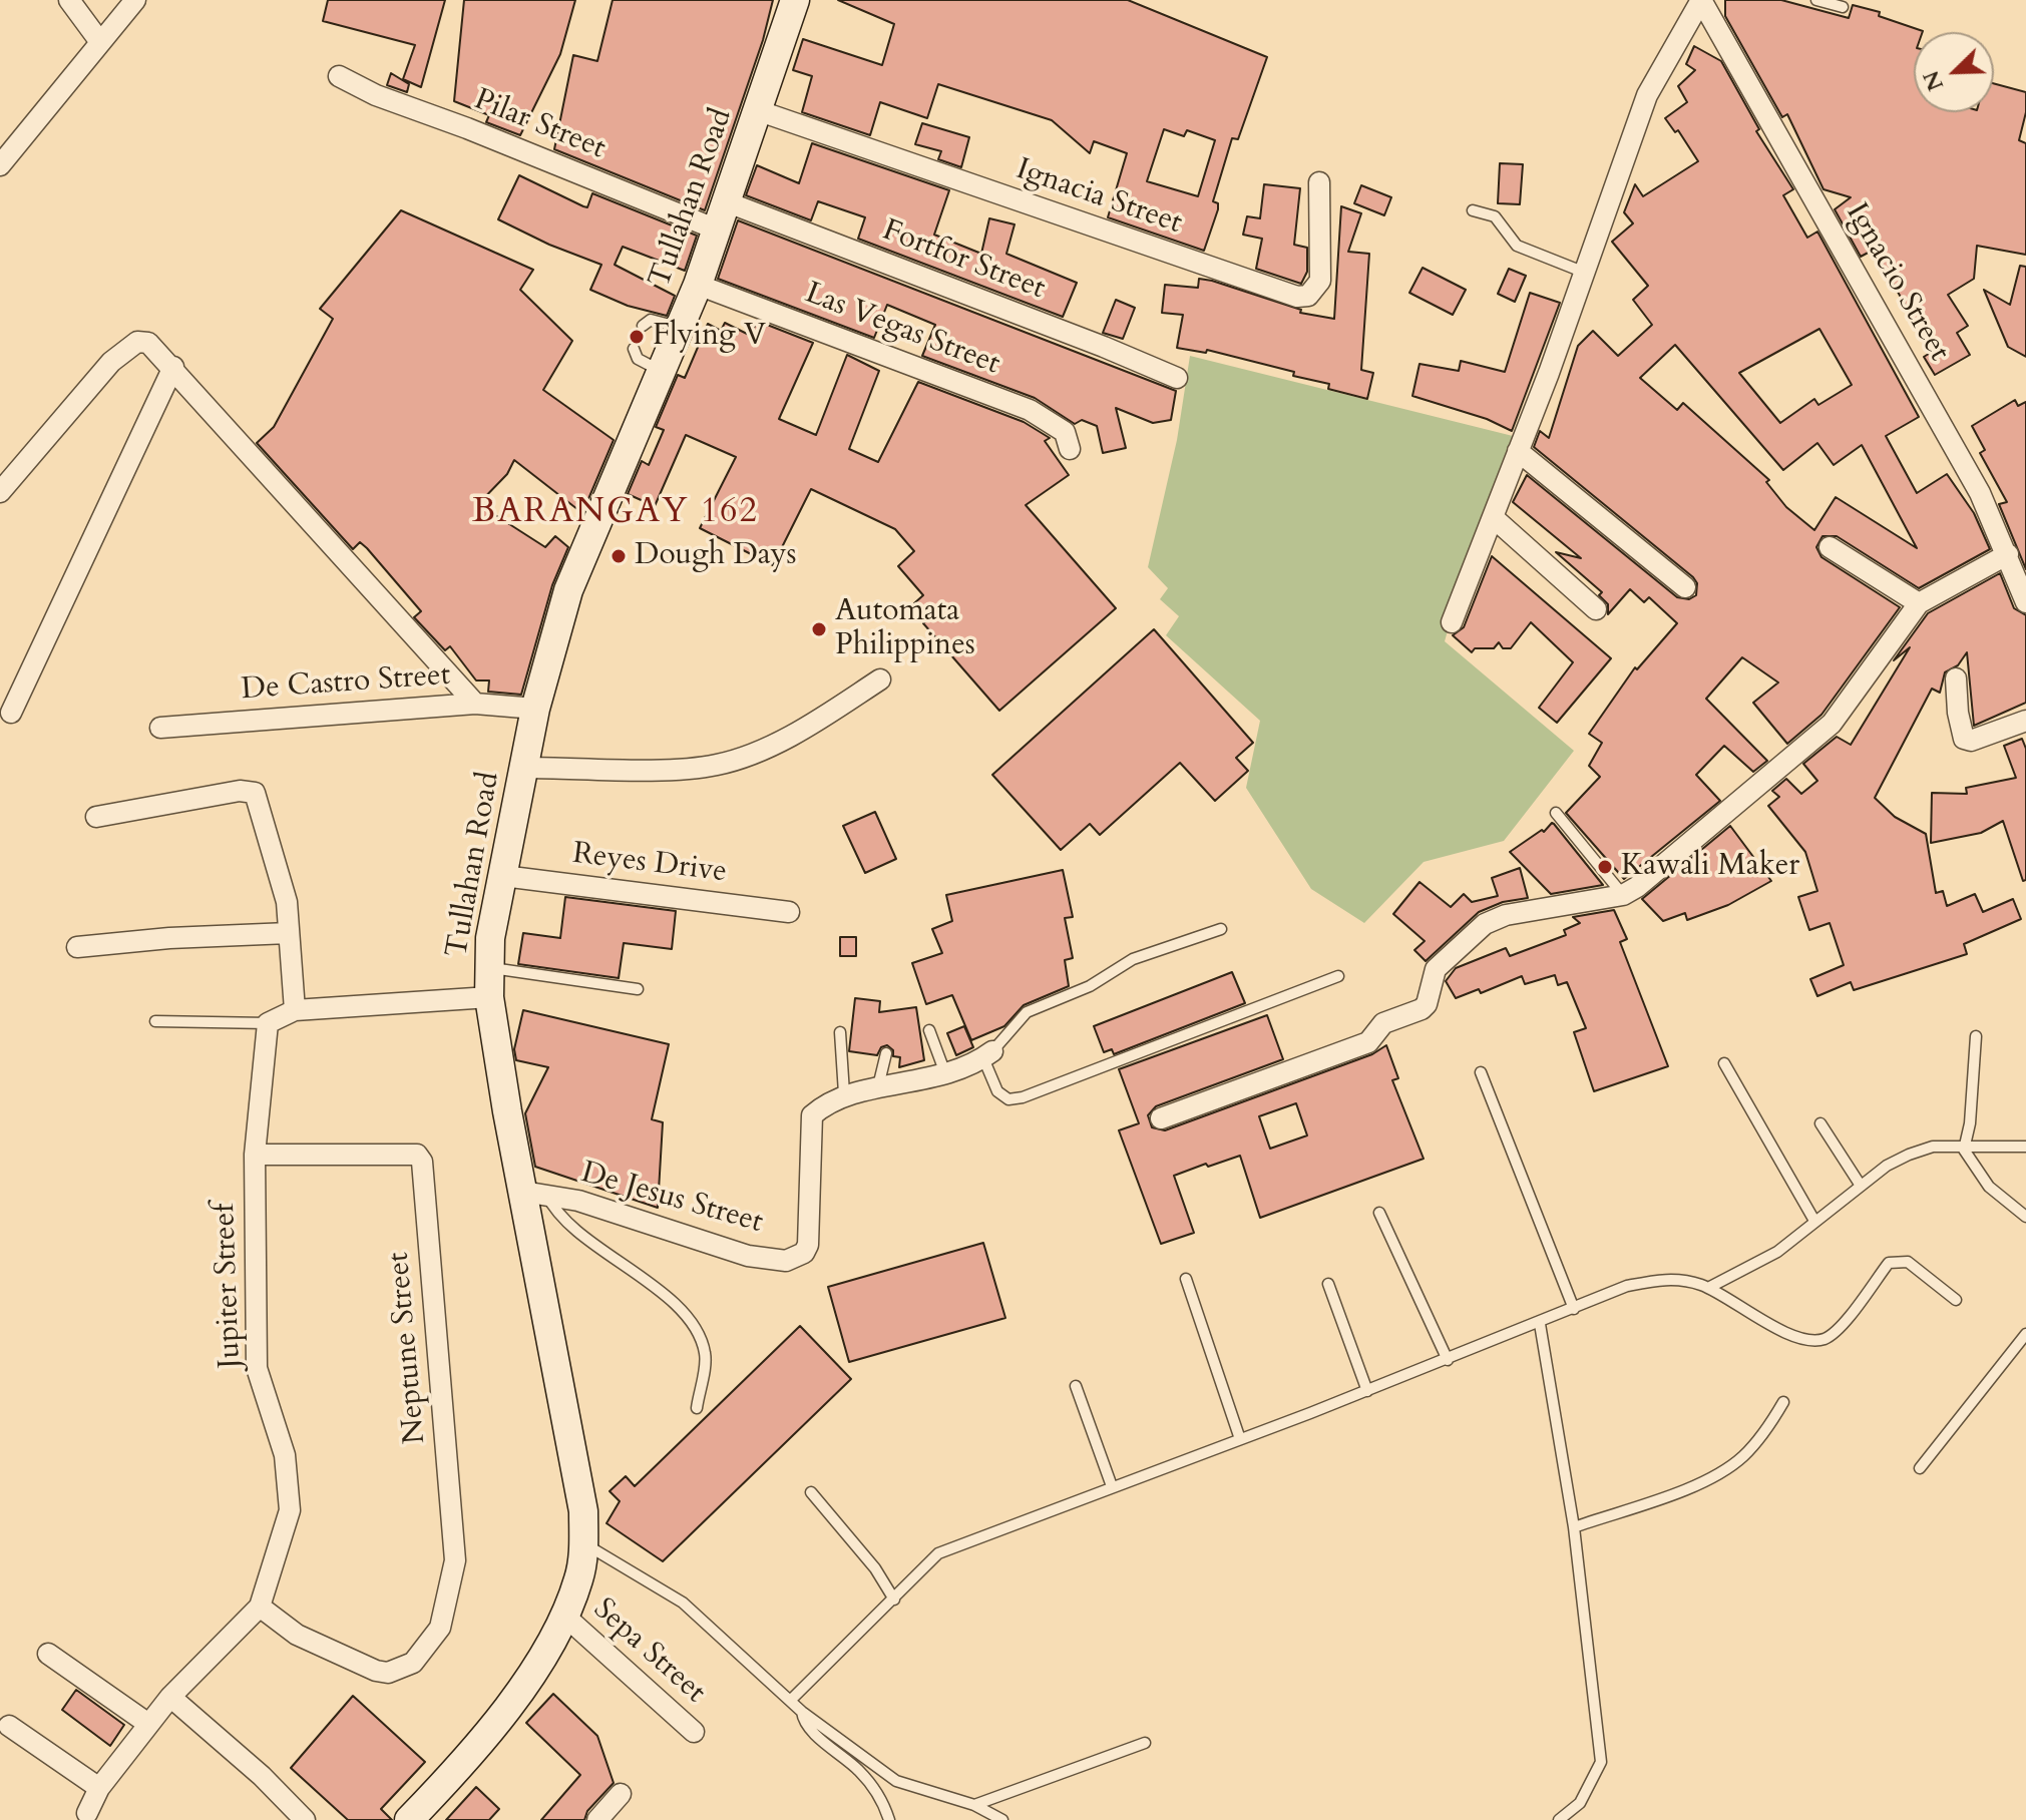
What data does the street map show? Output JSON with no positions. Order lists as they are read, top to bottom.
{
  "streets": {
    "main road": ["Tullahan Road"],
    "street": [
      "Pilar Street",
      "Ignacia Street",
      "Fortfor Street",
      "Ignacio Street",
      "Las Vegas Street",
      "De Castro Street",
      "Reyes Drive",
      "De Jesus Street",
      "Jupiter Streef",
      "Neptune Street",
      "Sepa Street"
    ]
  },
  "crossings": [
    ["Pilar Street", "Tullahan Road"],
    ["Ignacia Street", "Tullahan Road"],
    ["Tullahan Road", "Fortfor Street"],
    ["Tullahan Road", "Las Vegas Street"],
    ["Tullahan Road", "De Castro Street"],
    ["Tullahan Road", "Reyes Drive"],
    ["Tullahan Road", "De Jesus Street"],
    ["Tullahan Road", "Sepa Street"],
    ["Jupiter Streef", "Neptune Street"]
  ],
  "districts": ["BARANGAY 162"],
  "places": [
    "Flying V",
    "Dough Days",
    "Automata Philippines",
    "Kawali Maker"
  ],
  "north": "bottom left"
}
